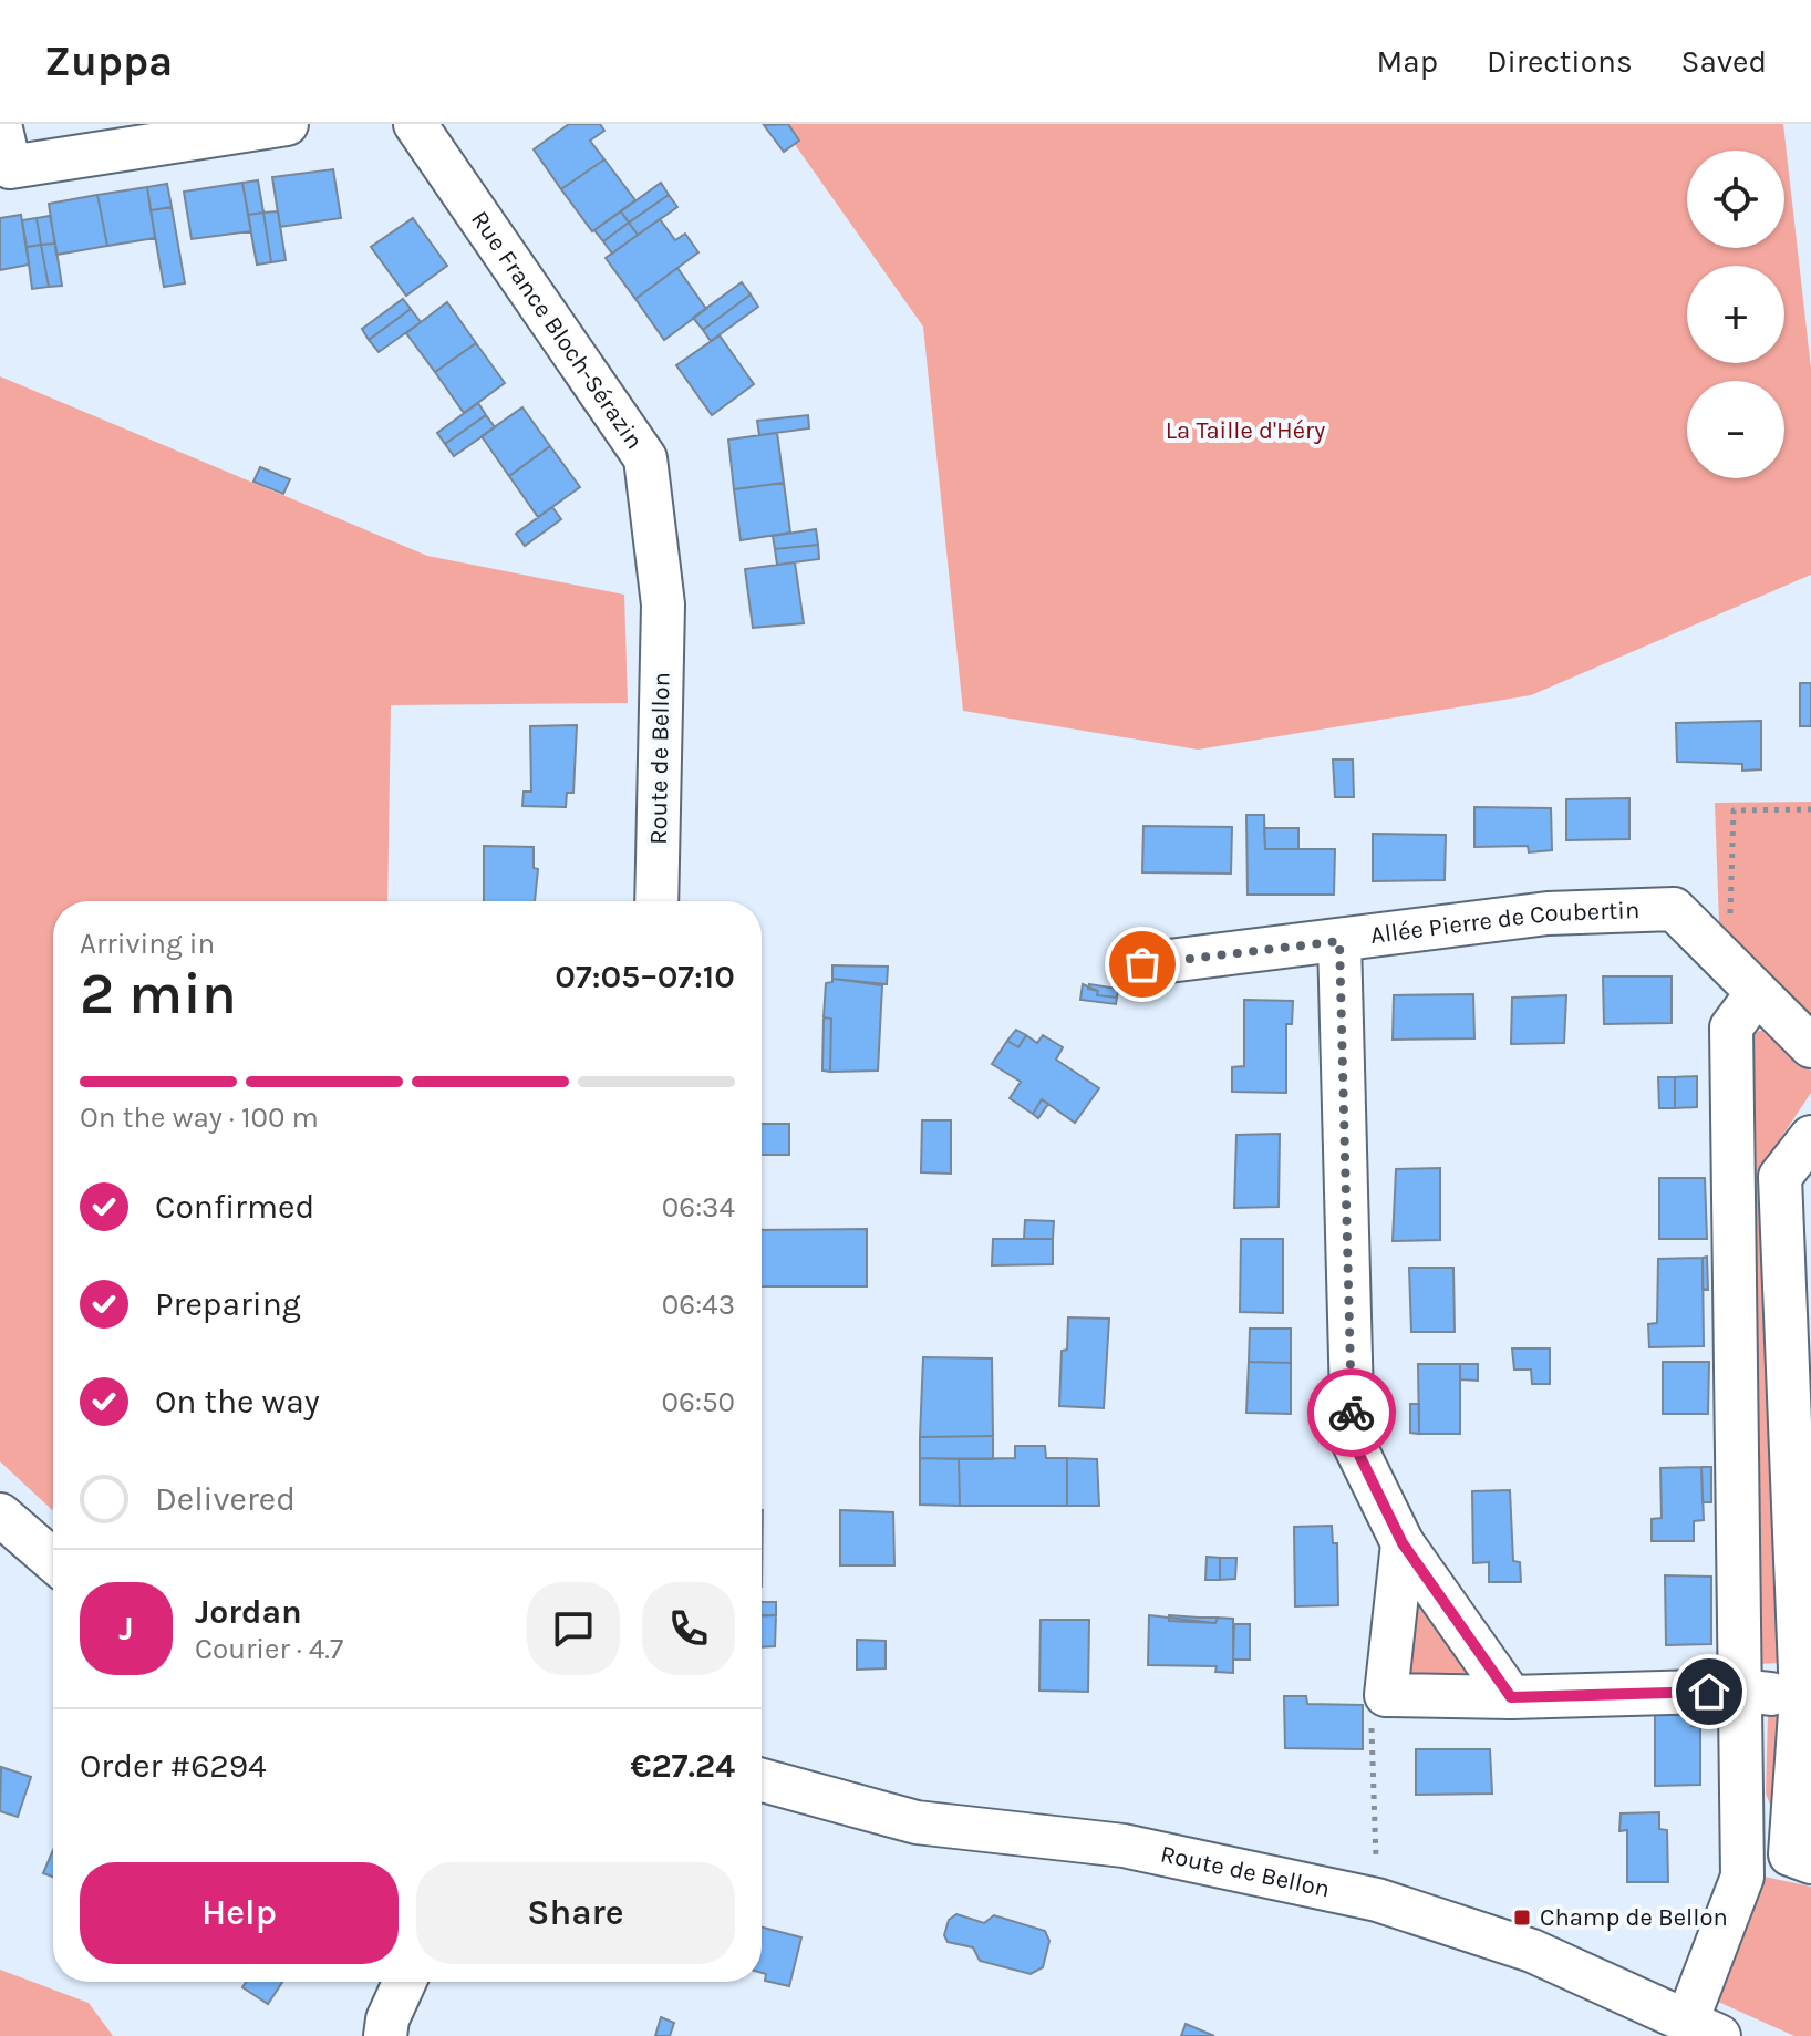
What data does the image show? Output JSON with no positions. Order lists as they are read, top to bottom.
{
  "streets": {
    "street": ["Rue France Bloch-Sérazin", "Route de Bellon", "Allée Pierre de Coubertin"]
  },
  "crossings": [
    ["Rue France Bloch-Sérazin", "Route de Bellon"]
  ],
  "parks": ["La Taille d'Héry"],
  "places": {
    "transit": ["Champ de Bellon"]
  },
  "page": {
    "header": "Zuppa",
    "nav": ["Map", "Directions", "Saved"],
    "map_buttons": ["+", "−"],
    "heading": ["2 min", "Arriving in", "07:05–07:10"],
    "panel": [
      "Jordan",
      "Courier · 4.7",
      "Order #6294",
      "€27.24"
    ],
    "bar": "On the way · 100 m",
    "list": [
      ["Confirmed", "06:34"],
      ["Preparing", "06:43"],
      ["On the way", "06:50"],
      "Delivered"
    ],
    "round": "J",
    "buttons": ["Help", "Share"]
  }
}
